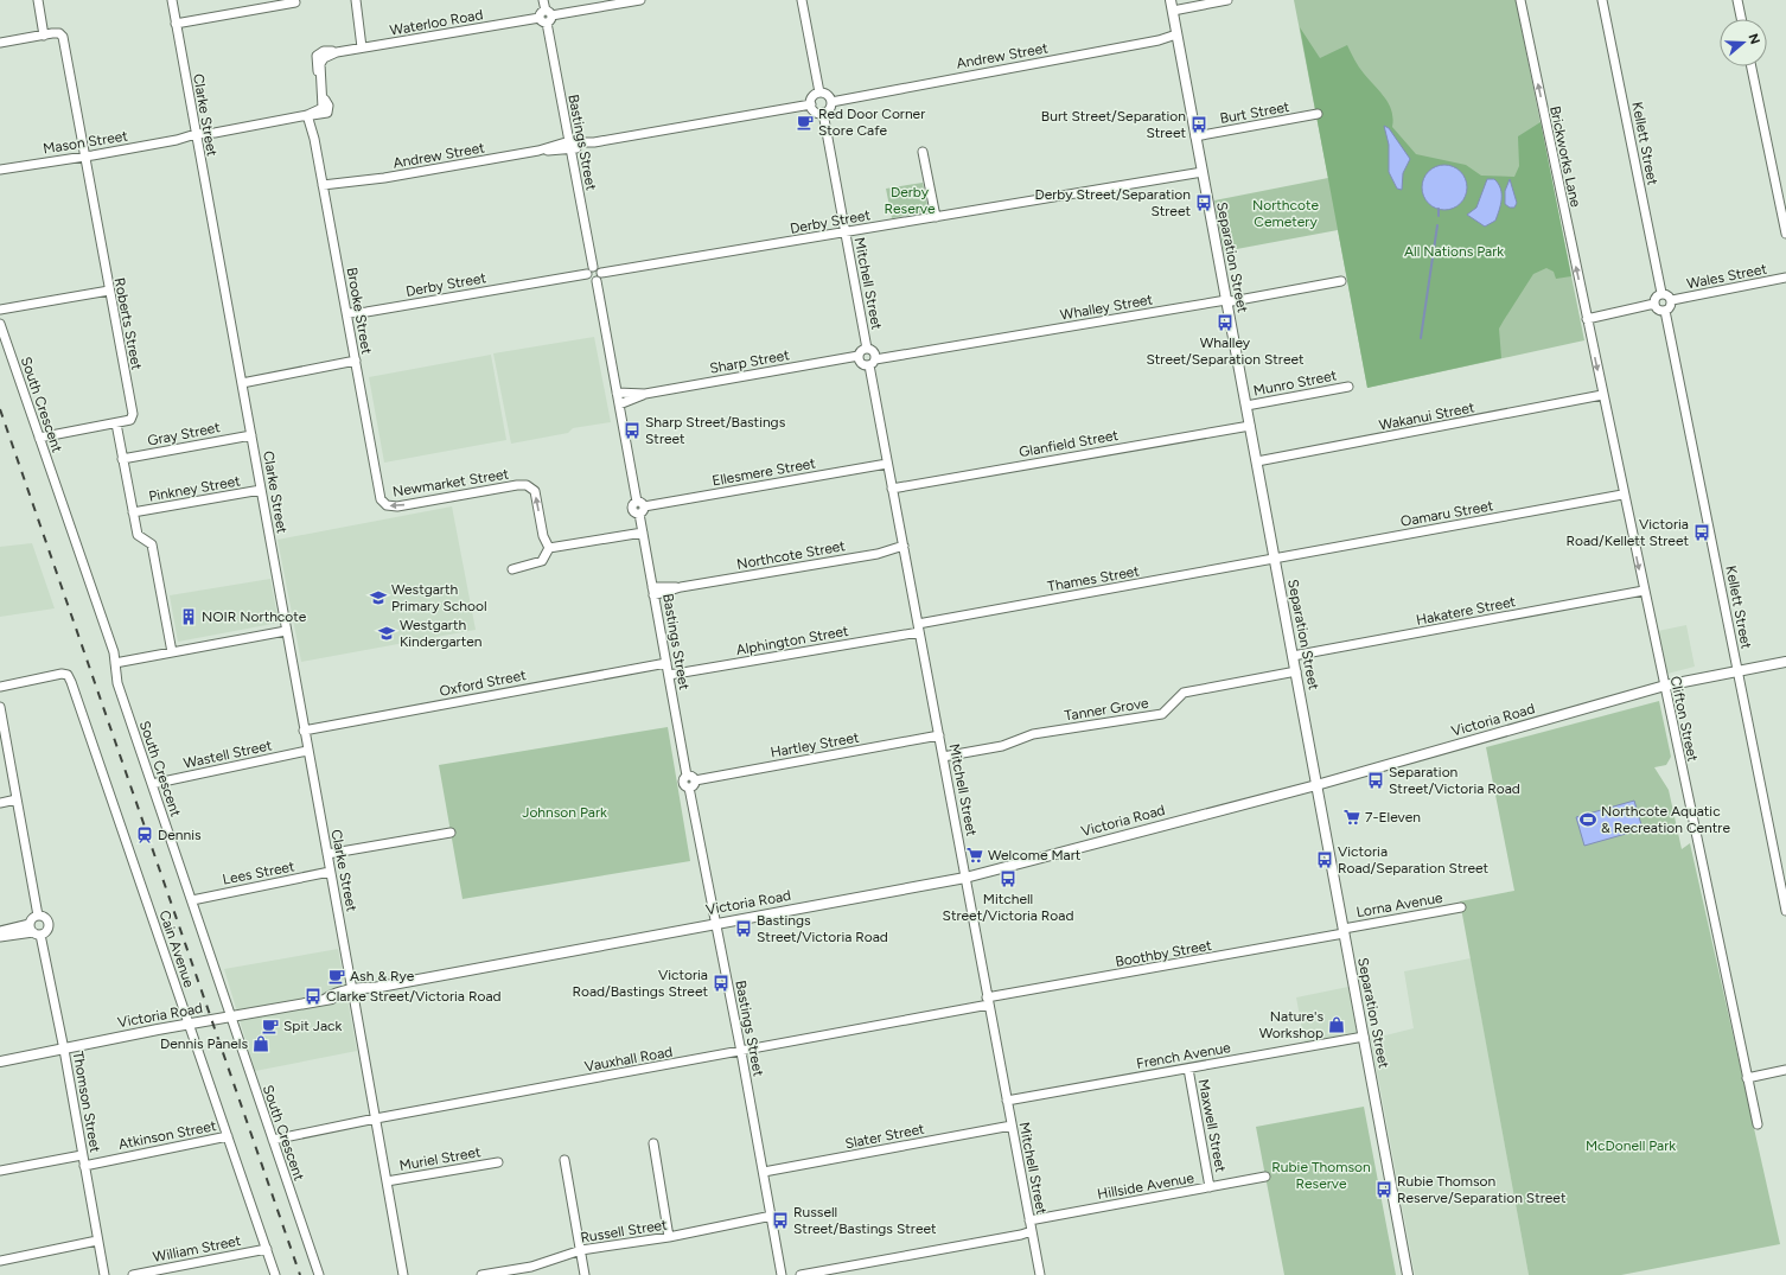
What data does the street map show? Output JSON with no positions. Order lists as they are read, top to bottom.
{
  "streets": {
    "street": [
      "Waterloo Road",
      "Andrew Street",
      "Burt Street",
      "Clarke Street",
      "Mason Street",
      "Bastings Street",
      "Kellett Street",
      "Brickworks Lane",
      "Derby Street",
      "Separation Street",
      "Wales Street",
      "Mitchell Street",
      "Whalley Street",
      "Brooke Street",
      "Roberts Street",
      "Sharp Street",
      "Munro Street",
      "South Crescent",
      "Wakanui Street",
      "Gray Street",
      "Glanfield Street",
      "Ellesmere Street",
      "Newmarket Street",
      "Pinkney Street",
      "Oamaru Street",
      "Northcote Street",
      "Thames Street",
      "Hakatere Street",
      "Alphington Street",
      "Oxford Street",
      "Tanner Grove",
      "Clifton Street",
      "Victoria Road",
      "Hartley Street",
      "Wastell Street",
      "Lees Street",
      "Lorna Avenue",
      "Cain Avenue",
      "Boothby Street",
      "French Avenue",
      "Vauxhall Road",
      "Thomson Street",
      "Maxwell Street",
      "Atkinson Street",
      "Slater Street",
      "Muriel Street",
      "Hillside Avenue",
      "Russell Street",
      "William Street"
    ]
  },
  "crossings": [
    ["Waterloo Road", "Mason Street"],
    ["Waterloo Road", "Bastings Street"],
    ["Andrew Street", "Bastings Street"],
    ["Andrew Street", "Separation Street"],
    ["Andrew Street", "Mitchell Street"],
    ["Andrew Street", "Brooke Street"],
    ["Burt Street", "Separation Street"],
    ["Clarke Street", "Mason Street"],
    ["Clarke Street", "Gray Street"],
    ["Clarke Street", "Pinkney Street"],
    ["Clarke Street", "Oxford Street"],
    ["Clarke Street", "Victoria Road"],
    ["Clarke Street", "Wastell Street"],
    ["Clarke Street", "Lees Street"],
    ["Clarke Street", "Vauxhall Road"],
    ["Clarke Street", "Muriel Street"],
    ["Mason Street", "Brooke Street"],
    ["Mason Street", "Roberts Street"],
    ["Bastings Street", "Derby Street"],
    ["Bastings Street", "Sharp Street"],
    ["Bastings Street", "Ellesmere Street"],
    ["Bastings Street", "Northcote Street"],
    ["Bastings Street", "Alphington Street"],
    ["Bastings Street", "Oxford Street"],
    ["Bastings Street", "Victoria Road"],
    ["Bastings Street", "Hartley Street"],
    ["Bastings Street", "Vauxhall Road"],
    ["Bastings Street", "Slater Street"],
    ["Bastings Street", "Russell Street"],
    ["Kellett Street", "Wales Street"],
    ["Kellett Street", "Victoria Road"],
    ["Brickworks Lane", "Clifton Street"],
    ["Derby Street", "Separation Street"],
    ["Derby Street", "Mitchell Street"],
    ["Derby Street", "Brooke Street"],
    ["Separation Street", "Whalley Street"],
    ["Separation Street", "Munro Street"],
    ["Separation Street", "Wakanui Street"],
    ["Separation Street", "Glanfield Street"],
    ["Separation Street", "Oamaru Street"],
    ["Separation Street", "Thames Street"],
    ["Separation Street", "Hakatere Street"],
    ["Separation Street", "Tanner Grove"],
    ["Separation Street", "Victoria Road"],
    ["Separation Street", "Lorna Avenue"],
    ["Separation Street", "Boothby Street"],
    ["Separation Street", "French Avenue"],
    ["Mitchell Street", "Whalley Street"],
    ["Mitchell Street", "Sharp Street"],
    ["Mitchell Street", "Glanfield Street"],
    ["Mitchell Street", "Ellesmere Street"],
    ["Mitchell Street", "Northcote Street"],
    ["Mitchell Street", "Thames Street"],
    ["Mitchell Street", "Alphington Street"],
    ["Mitchell Street", "Tanner Grove"],
    ["Mitchell Street", "Victoria Road"],
    ["Mitchell Street", "Hartley Street"],
    ["Mitchell Street", "Boothby Street"],
    ["Mitchell Street", "French Avenue"],
    ["Mitchell Street", "Vauxhall Road"],
    ["Mitchell Street", "Slater Street"],
    ["Mitchell Street", "Hillside Avenue"],
    ["Whalley Street", "Sharp Street"],
    ["Brooke Street", "Newmarket Street"],
    ["South Crescent", "Victoria Road"],
    ["South Crescent", "Wastell Street"],
    ["South Crescent", "Lees Street"],
    ["South Crescent", "Vauxhall Road"],
    ["Wakanui Street", "Clifton Street"],
    ["Oamaru Street", "Thames Street"],
    ["Oamaru Street", "Clifton Street"],
    ["Thames Street", "Alphington Street"],
    ["Hakatere Street", "Clifton Street"],
    ["Clifton Street", "Victoria Road"],
    ["Victoria Road", "Cain Avenue"],
    ["Victoria Road", "Thomson Street"],
    ["Lorna Avenue", "Boothby Street"],
    ["Cain Avenue", "Atkinson Street"],
    ["Cain Avenue", "William Street"],
    ["Boothby Street", "Vauxhall Road"],
    ["French Avenue", "Maxwell Street"],
    ["Thomson Street", "Atkinson Street"],
    ["Maxwell Street", "Hillside Avenue"]
  ],
  "one_way": ["Brickworks Lane"],
  "parks": [
    "Derby Reserve",
    "Northcote Cemetery",
    "All Nations Park",
    "Johnson Park",
    "McDonell Park",
    "Rubie Thomson Reserve"
  ],
  "places": {
    "cafe": ["Red Door Corner Store Cafe", "Ash & Rye", "Spit Jack"],
    "bus stop": [
      "Burt Street/Separation Street",
      "Derby Street/Separation Street",
      "Whalley Street/Separation Street",
      "Sharp Street/Bastings Street",
      "Victoria Road/Kellett Street",
      "Separation Street/Victoria Road",
      "Victoria Road/Separation Street",
      "Mitchell Street/Victoria Road",
      "Bastings Street/Victoria Road",
      "Victoria Road/Bastings Street",
      "Clarke Street/Victoria Road",
      "Rubie Thomson Reserve/Separation Street",
      "Russell Street/Bastings Street"
    ],
    "school or university": ["Westgarth Primary School", "Westgarth Kindergarten"],
    "building": ["NOIR Northcote"],
    "supermarket": ["7-Eleven", "Welcome Mart"],
    "sports": ["Northcote Aquatic & Recreation Centre"],
    "station": ["Dennis"],
    "shop": ["Nature's Workshop", "Dennis Panels"]
  },
  "north": "right"
}
